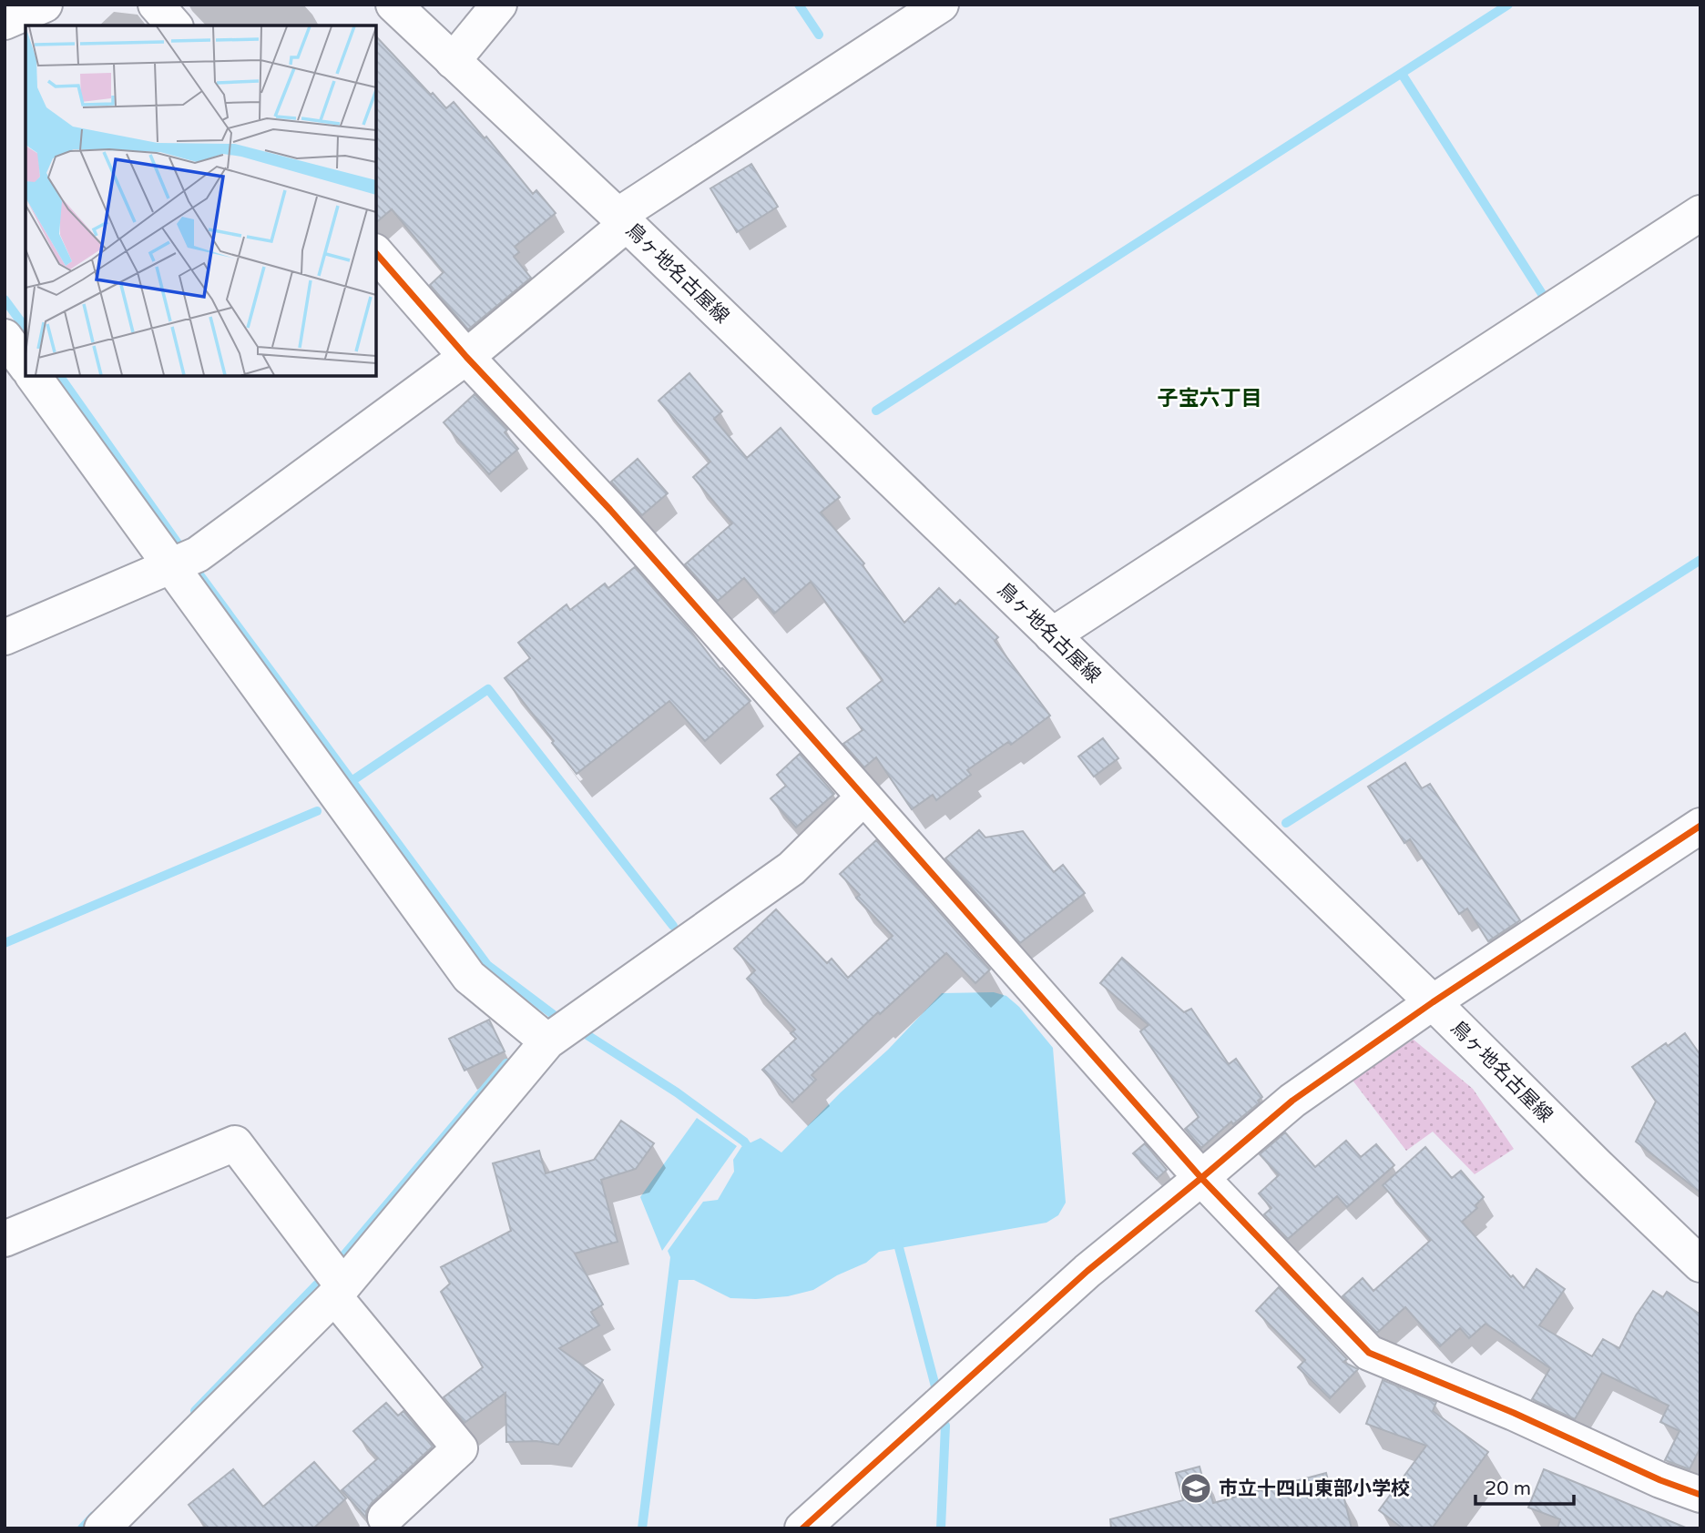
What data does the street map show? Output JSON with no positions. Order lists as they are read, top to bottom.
{
  "streets": {
    "street": ["鳥ヶ地名古屋線"]
  },
  "districts": ["子宝六丁目"],
  "places": {
    "school or university": ["市立十四山東部小学校"]
  },
  "scale_bar": "20 m"
}
